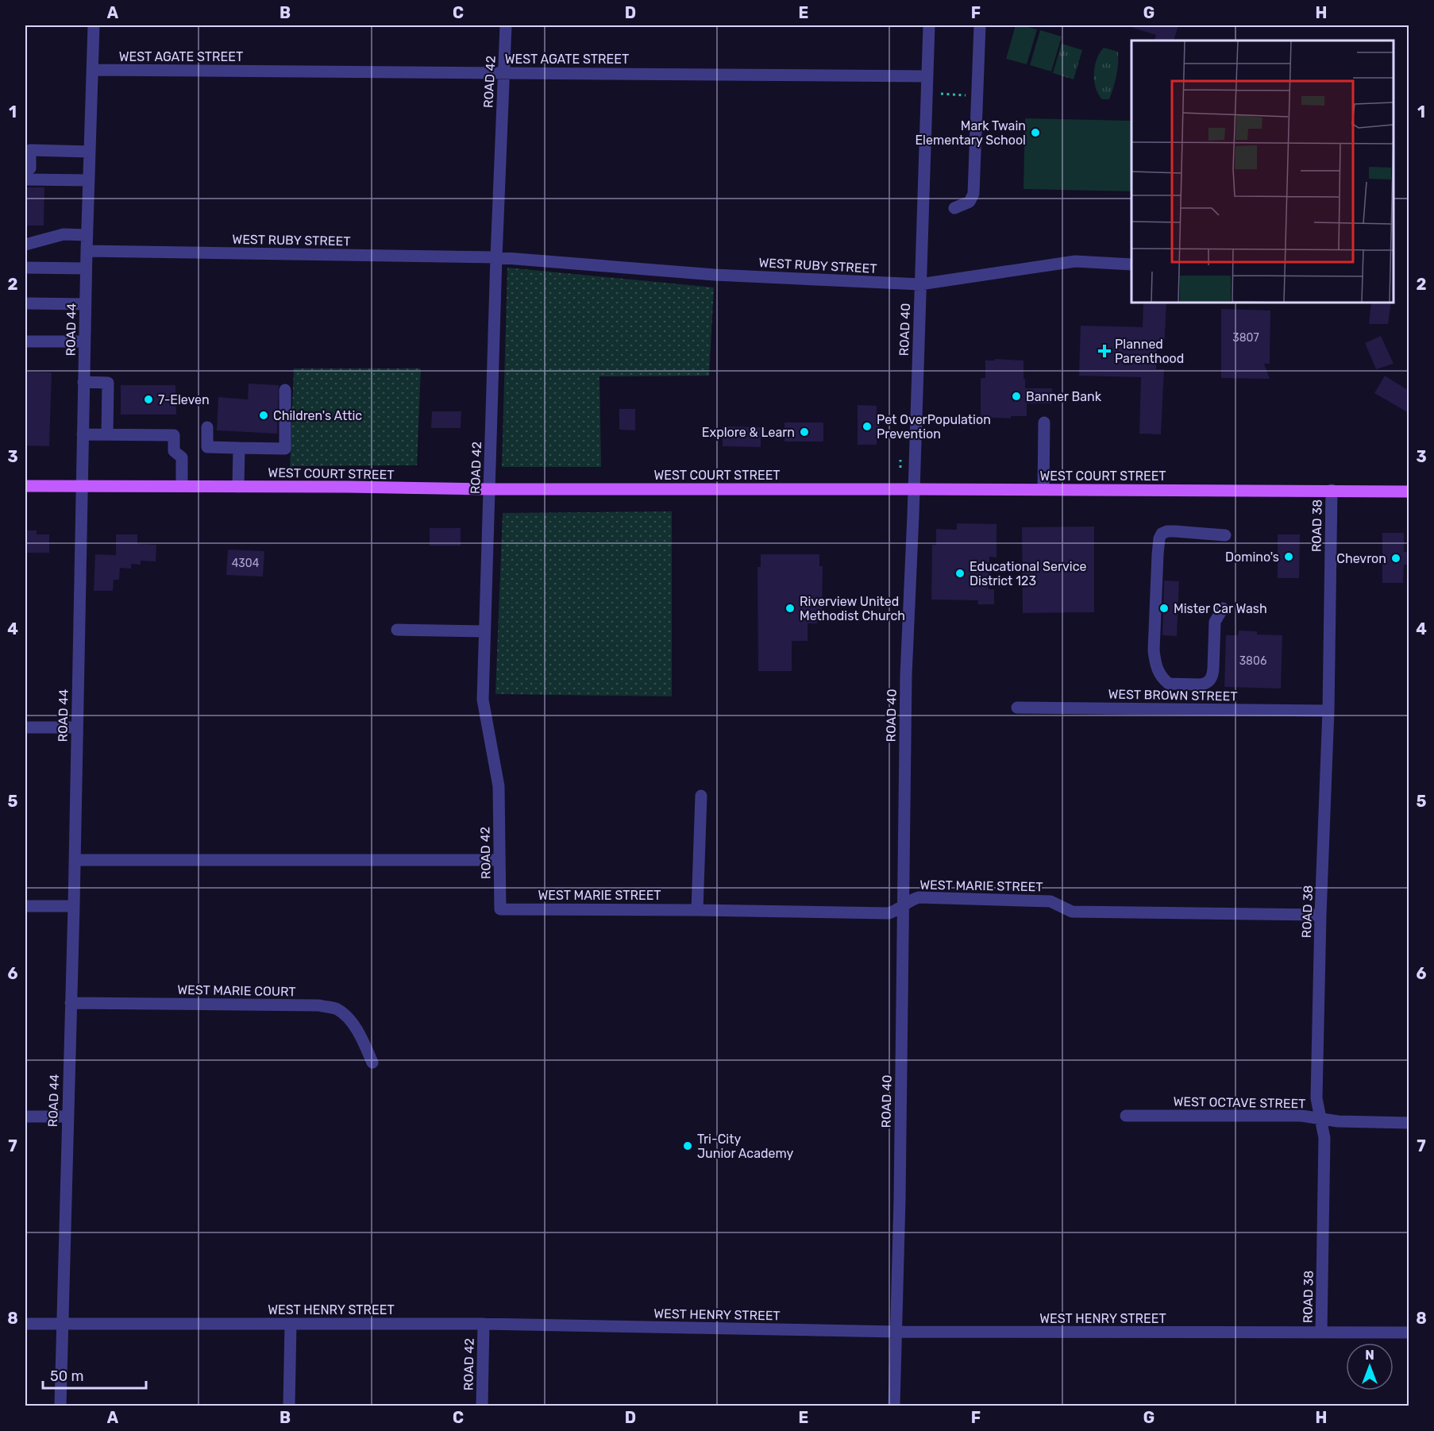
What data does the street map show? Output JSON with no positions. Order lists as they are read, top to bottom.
{
  "streets": {
    "main road": ["WEST COURT STREET"],
    "street": [
      "WEST AGATE STREET",
      "ROAD 42",
      "WEST RUBY STREET",
      "ROAD 44",
      "ROAD 40",
      "ROAD 38",
      "WEST BROWN STREET",
      "WEST MARIE STREET",
      "WEST MARIE COURT",
      "WEST OCTAVE STREET",
      "WEST HENRY STREET"
    ]
  },
  "crossings": [
    ["WEST AGATE STREET", "ROAD 42"],
    ["WEST AGATE STREET", "ROAD 44"],
    ["WEST AGATE STREET", "ROAD 40"],
    ["ROAD 42", "WEST RUBY STREET"],
    ["ROAD 42", "WEST COURT STREET"],
    ["ROAD 42", "WEST MARIE STREET"],
    ["ROAD 42", "WEST HENRY STREET"],
    ["WEST RUBY STREET", "ROAD 44"],
    ["WEST RUBY STREET", "ROAD 40"],
    ["ROAD 44", "WEST COURT STREET"],
    ["ROAD 44", "WEST MARIE COURT"],
    ["ROAD 44", "WEST HENRY STREET"],
    ["ROAD 40", "WEST COURT STREET"],
    ["ROAD 40", "WEST MARIE STREET"],
    ["ROAD 40", "WEST HENRY STREET"],
    ["WEST COURT STREET", "ROAD 38"],
    ["ROAD 38", "WEST BROWN STREET"],
    ["ROAD 38", "WEST MARIE STREET"],
    ["ROAD 38", "WEST OCTAVE STREET"],
    ["ROAD 38", "WEST HENRY STREET"]
  ],
  "places": {
    "other": [
      "Mark Twain Elementary School",
      "Banner Bank",
      "7-Eleven",
      "Children's Attic",
      "Pet OverPopulation Prevention",
      "Explore & Learn",
      "Domino's",
      "Chevron",
      "Educational Service District 123",
      "Riverview United Methodist Church",
      "Mister Car Wash",
      "Tri-City Junior Academy"
    ],
    "health": ["Planned Parenthood"]
  },
  "house_numbers": ["3807", "4304", "3806"],
  "scale_bar": "50 m",
  "north": "top",
  "grid": {
    "columns": [
      "A",
      "B",
      "C",
      "D",
      "E",
      "F",
      "G",
      "H"
    ],
    "rows": [
      "1",
      "2",
      "3",
      "4",
      "5",
      "6",
      "7",
      "8"
    ]
  }
}
